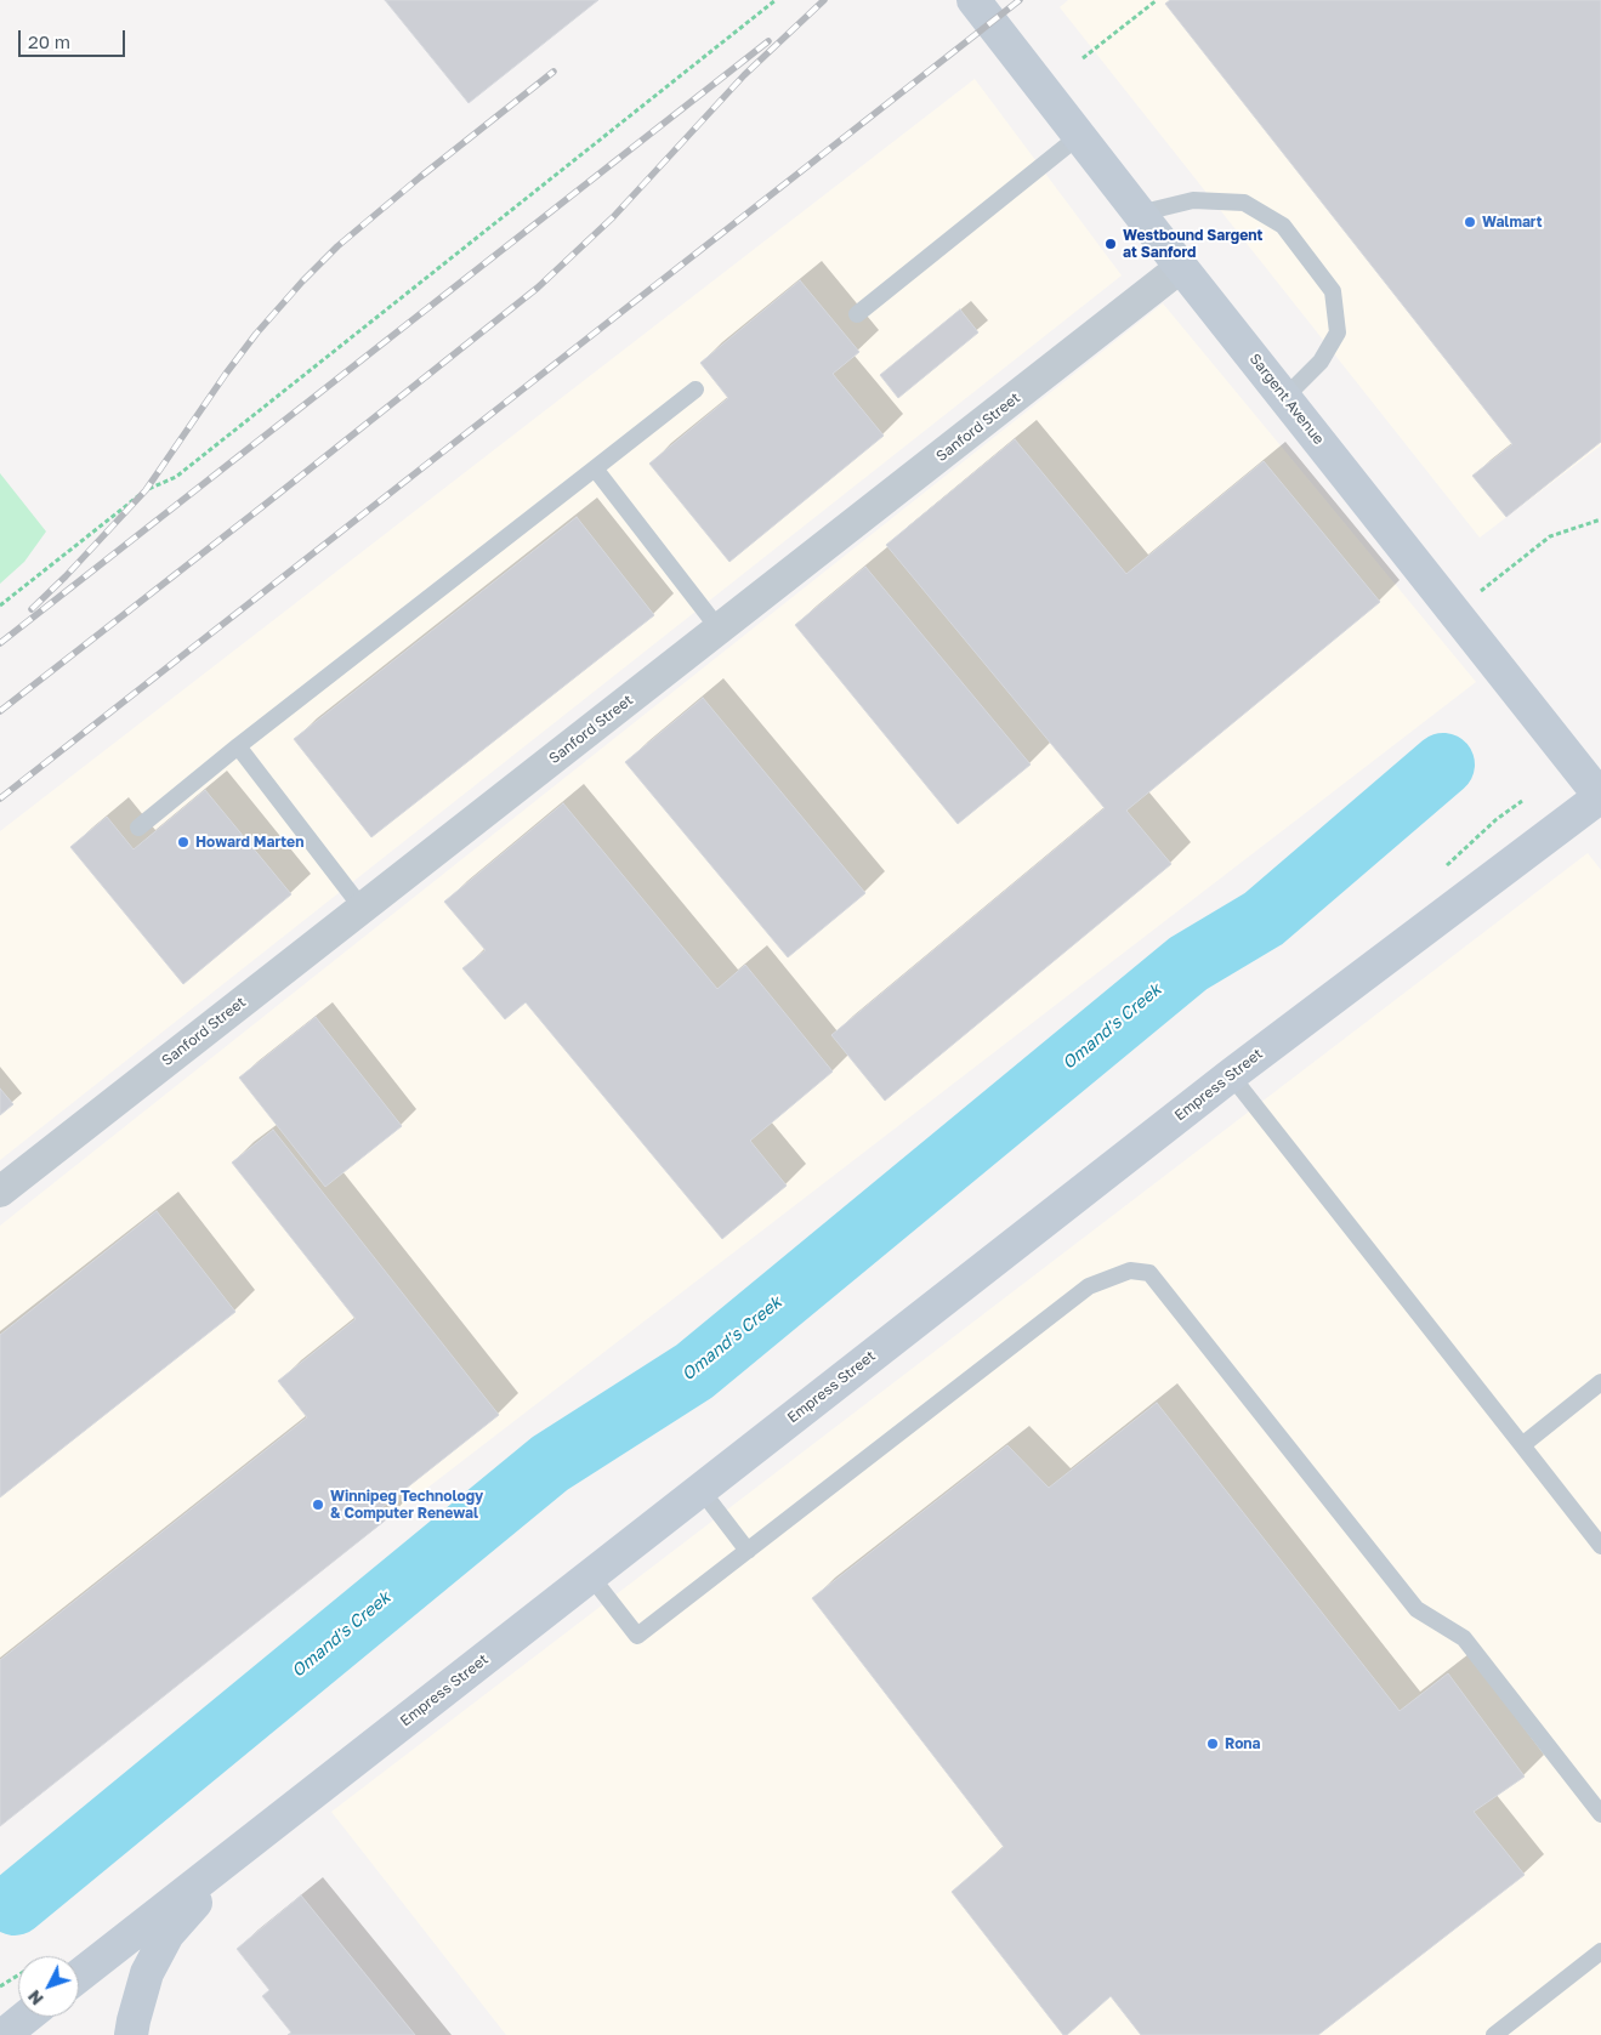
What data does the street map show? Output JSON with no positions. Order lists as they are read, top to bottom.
{
  "streets": {
    "main road": ["Sargent Avenue", "Empress Street"],
    "street": ["Sanford Street"]
  },
  "crossings": [
    ["Sargent Avenue", "Sanford Street"],
    ["Sargent Avenue", "Empress Street"]
  ],
  "water": ["Omand's Creek"],
  "places": [
    "Walmart",
    "Westbound Sargent at Sanford",
    "Howard Marten",
    "Winnipeg Technology & Computer Renewal",
    "Rona"
  ],
  "scale_bar": "20 m",
  "north": "bottom left"
}
